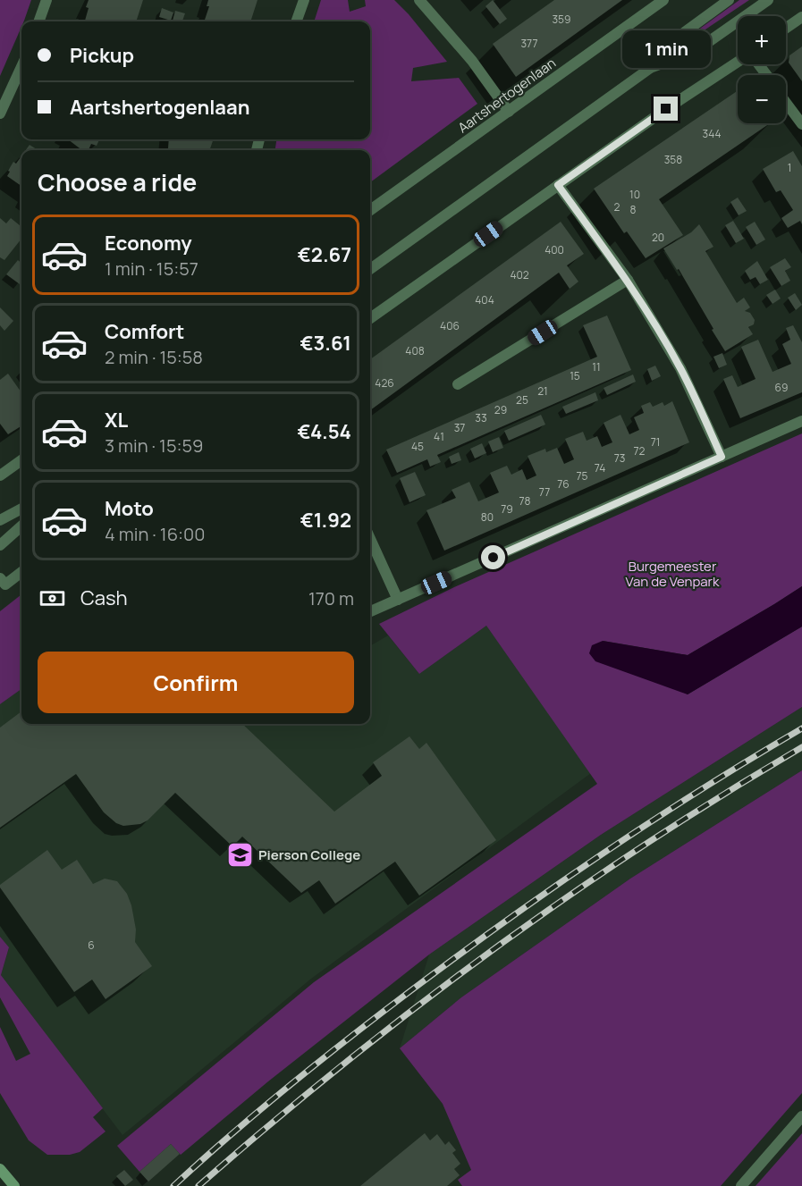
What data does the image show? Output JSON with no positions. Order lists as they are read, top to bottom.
{
  "streets": {
    "street": ["Aartshertogenlaan"]
  },
  "parks": ["Burgemeester Van de Venpark"],
  "places": {
    "school or university": ["Pierson College"]
  },
  "house_numbers": [
    "359",
    "377",
    "344",
    "358",
    "1",
    "10",
    "2",
    "8",
    "20",
    "400",
    "402",
    "404",
    "406",
    "408",
    "11",
    "15",
    "426",
    "69",
    "21",
    "25",
    "29",
    "33",
    "37",
    "41",
    "71",
    "45",
    "72",
    "73",
    "74",
    "75",
    "76",
    "77",
    "78",
    "79",
    "80",
    "6"
  ],
  "page": {
    "map_buttons": ["+", "−"],
    "banner": ["Pickup", "Aartshertogenlaan"],
    "bubble": "1 min",
    "heading": "Choose a ride",
    "list": [
      {
        "name": "Economy",
        "note": "1 min · 15:57",
        "value": "€2.67"
      },
      {
        "name": "Comfort",
        "note": "2 min · 15:58",
        "value": "€3.61"
      },
      {
        "name": "XL",
        "note": "3 min · 15:59",
        "value": "€4.54"
      },
      {
        "name": "Moto",
        "note": "4 min · 16:00",
        "value": "€1.92"
      }
    ],
    "pay": ["Cash", "170 m"],
    "buttons": "Confirm"
  }
}
